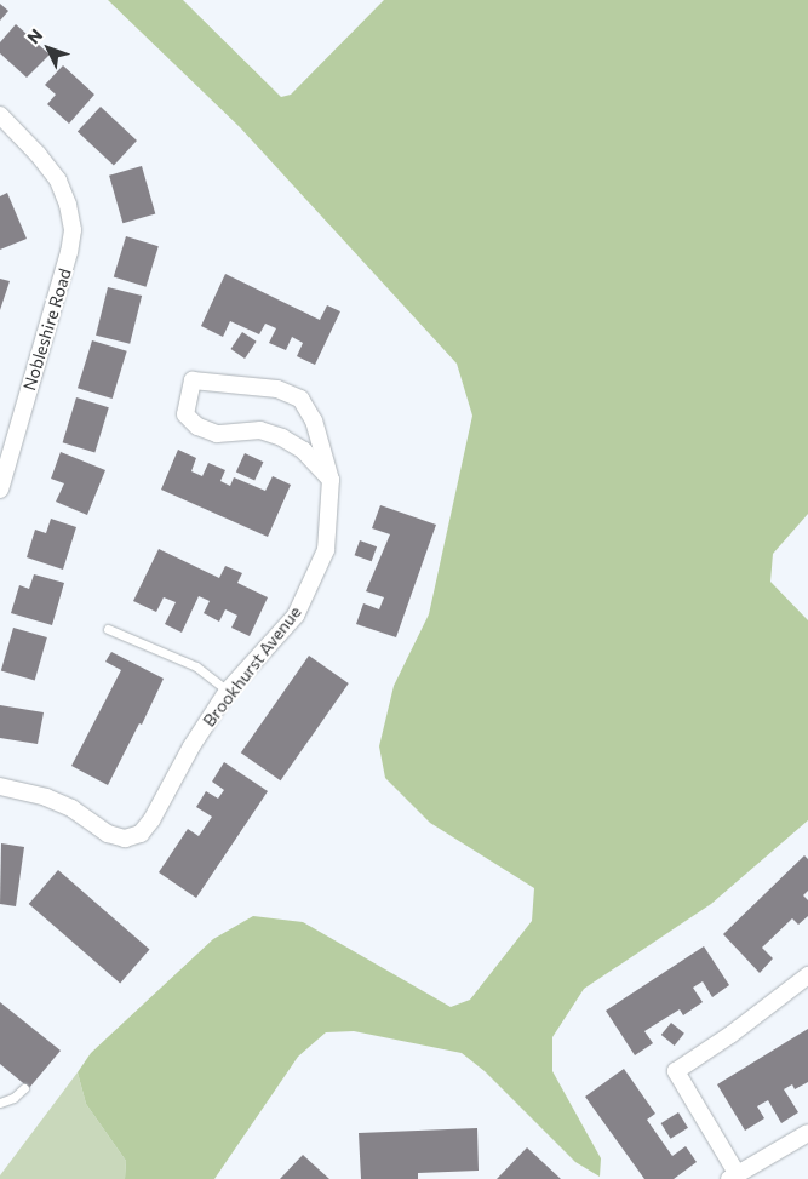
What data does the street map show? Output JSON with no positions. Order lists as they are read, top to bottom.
{
  "streets": {
    "street": ["Nobleshire Road", "Brookhurst Avenue"]
  },
  "north": "top left"
}
